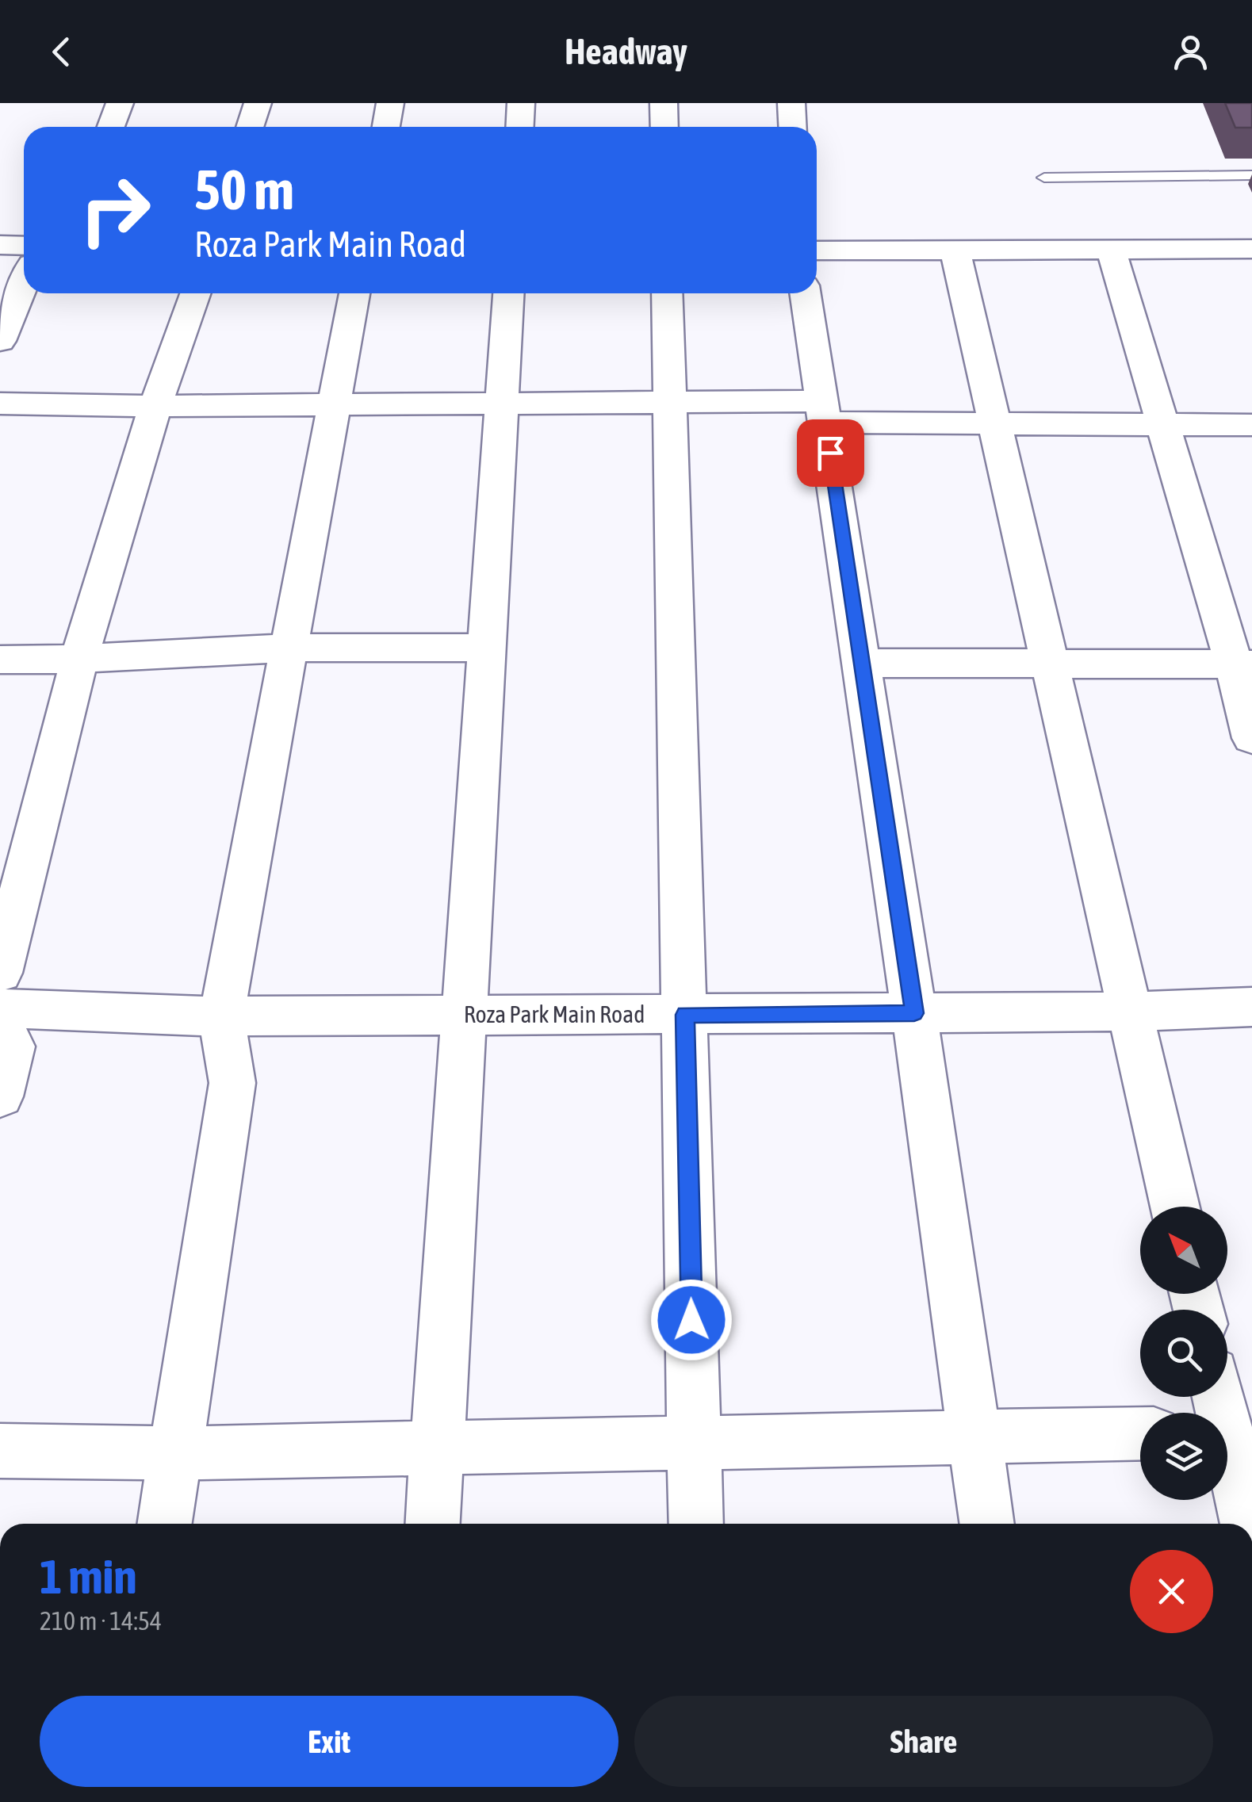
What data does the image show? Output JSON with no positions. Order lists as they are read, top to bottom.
{
  "streets": {
    "street": ["Roza Park Main Road"]
  },
  "north": "top left",
  "page": {
    "header": "Headway",
    "turn": ["50 m", "Roza Park Main Road"],
    "heading": ["1 min", "210 m · 14:54"],
    "buttons": ["Exit", "Share"]
  }
}
